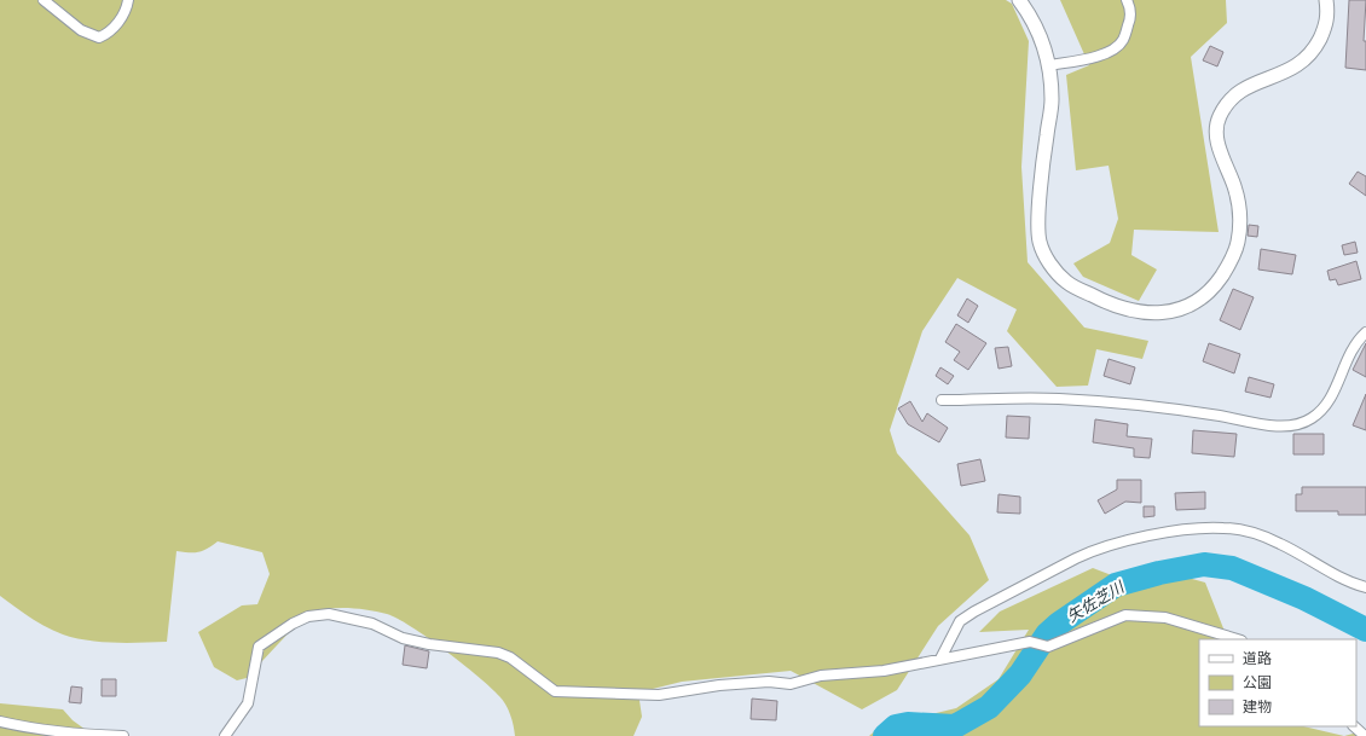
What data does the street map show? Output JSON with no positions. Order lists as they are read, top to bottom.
{
  "water": ["矢佐芝川"],
  "legend": ["道路", "公園", "建物"]
}
